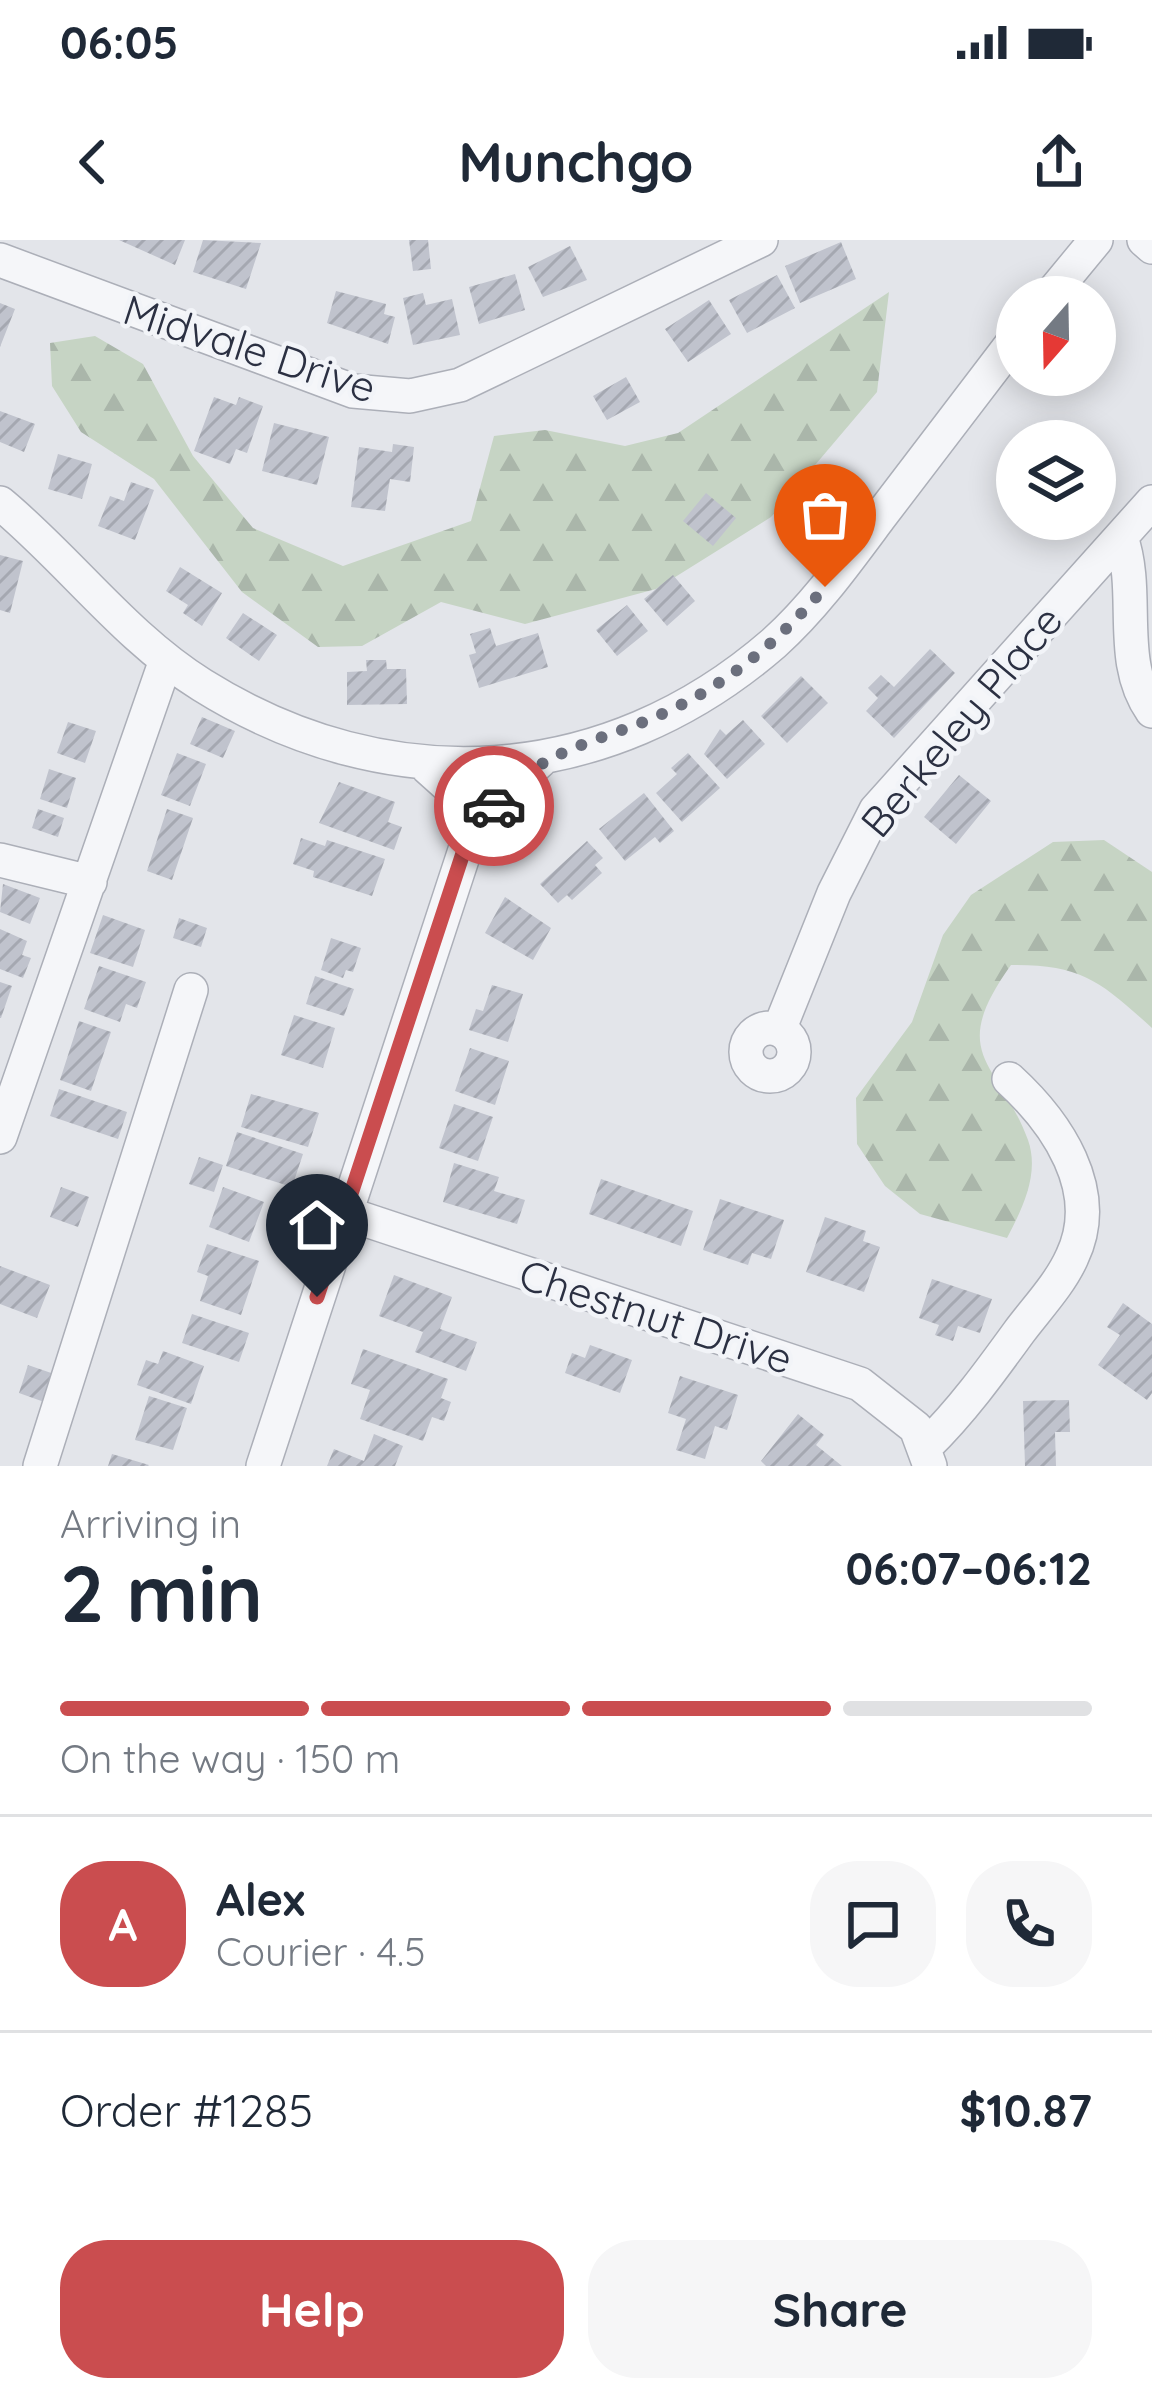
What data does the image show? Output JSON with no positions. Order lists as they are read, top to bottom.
{
  "streets": {
    "street": ["Midvale Drive", "Berkeley Place", "Chestnut Drive"]
  },
  "north": "bottom",
  "page": {
    "status": "06:05",
    "header": "Munchgo",
    "heading": ["2 min", "Arriving in", "06:07–06:12"],
    "panel": [
      "Alex",
      "Courier · 4.5",
      "Order #1285",
      "$10.87"
    ],
    "bar": "On the way · 150 m",
    "round": "A",
    "buttons": ["Help", "Share"]
  }
}
